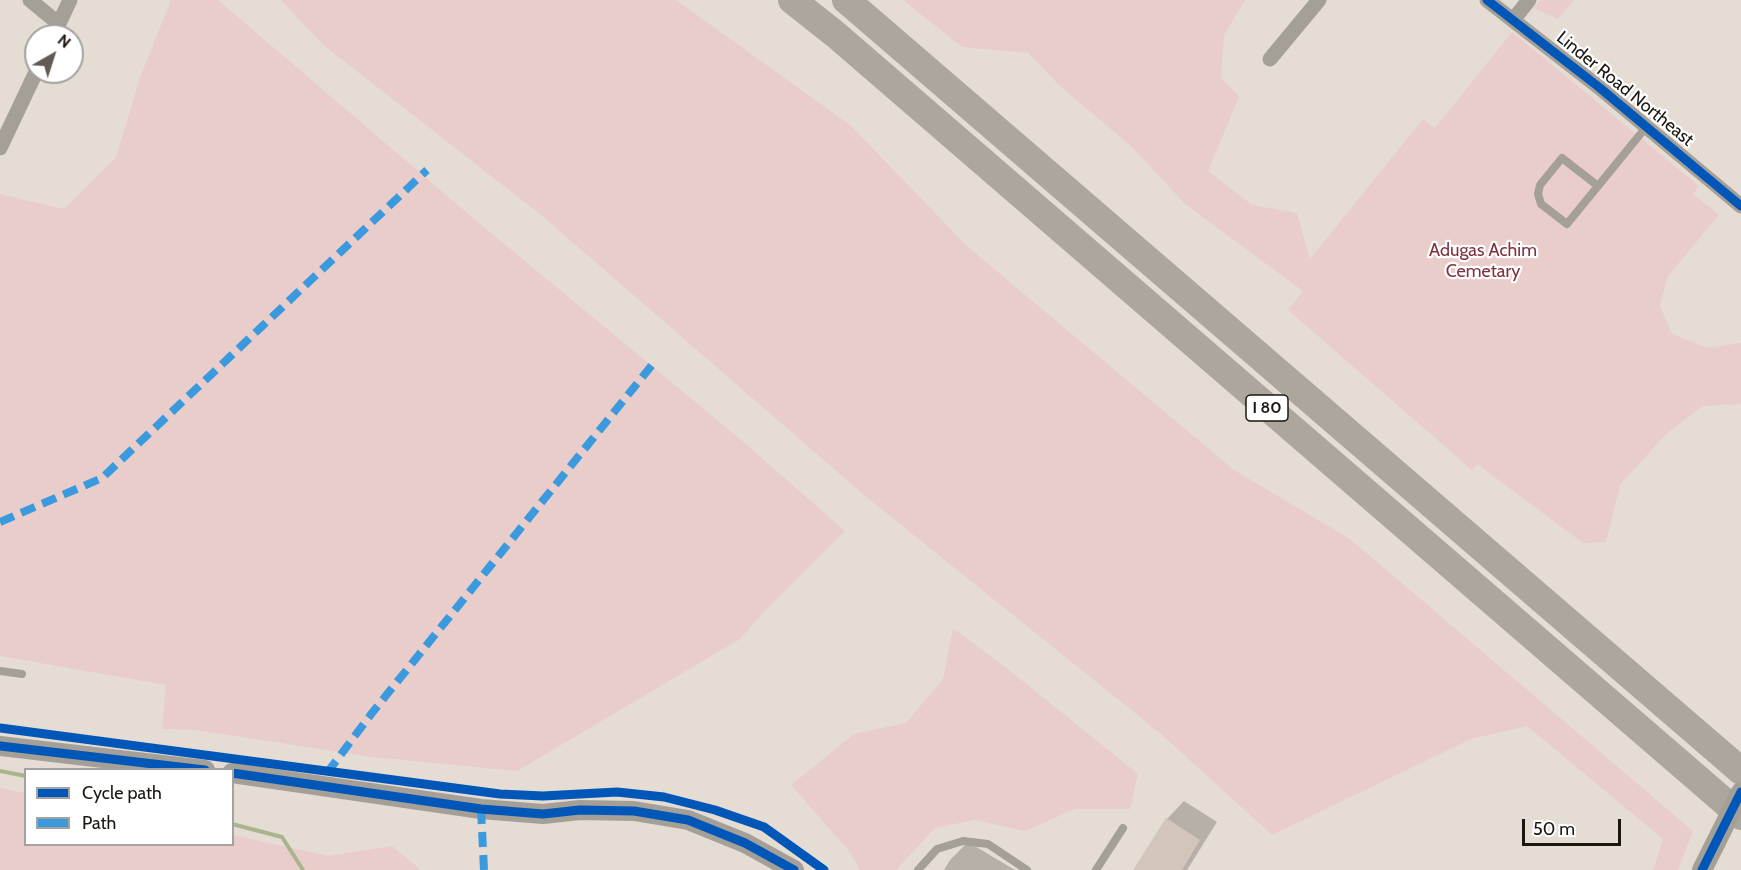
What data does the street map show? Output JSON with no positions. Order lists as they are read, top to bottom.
{
  "streets": {
    "highway": ["I 80"],
    "street": ["Linder Road Northeast"]
  },
  "parks": ["Adugas Achim Cemetary"],
  "legend": ["Cycle path", "Path"],
  "scale_bar": "50 m",
  "north": "top right"
}
